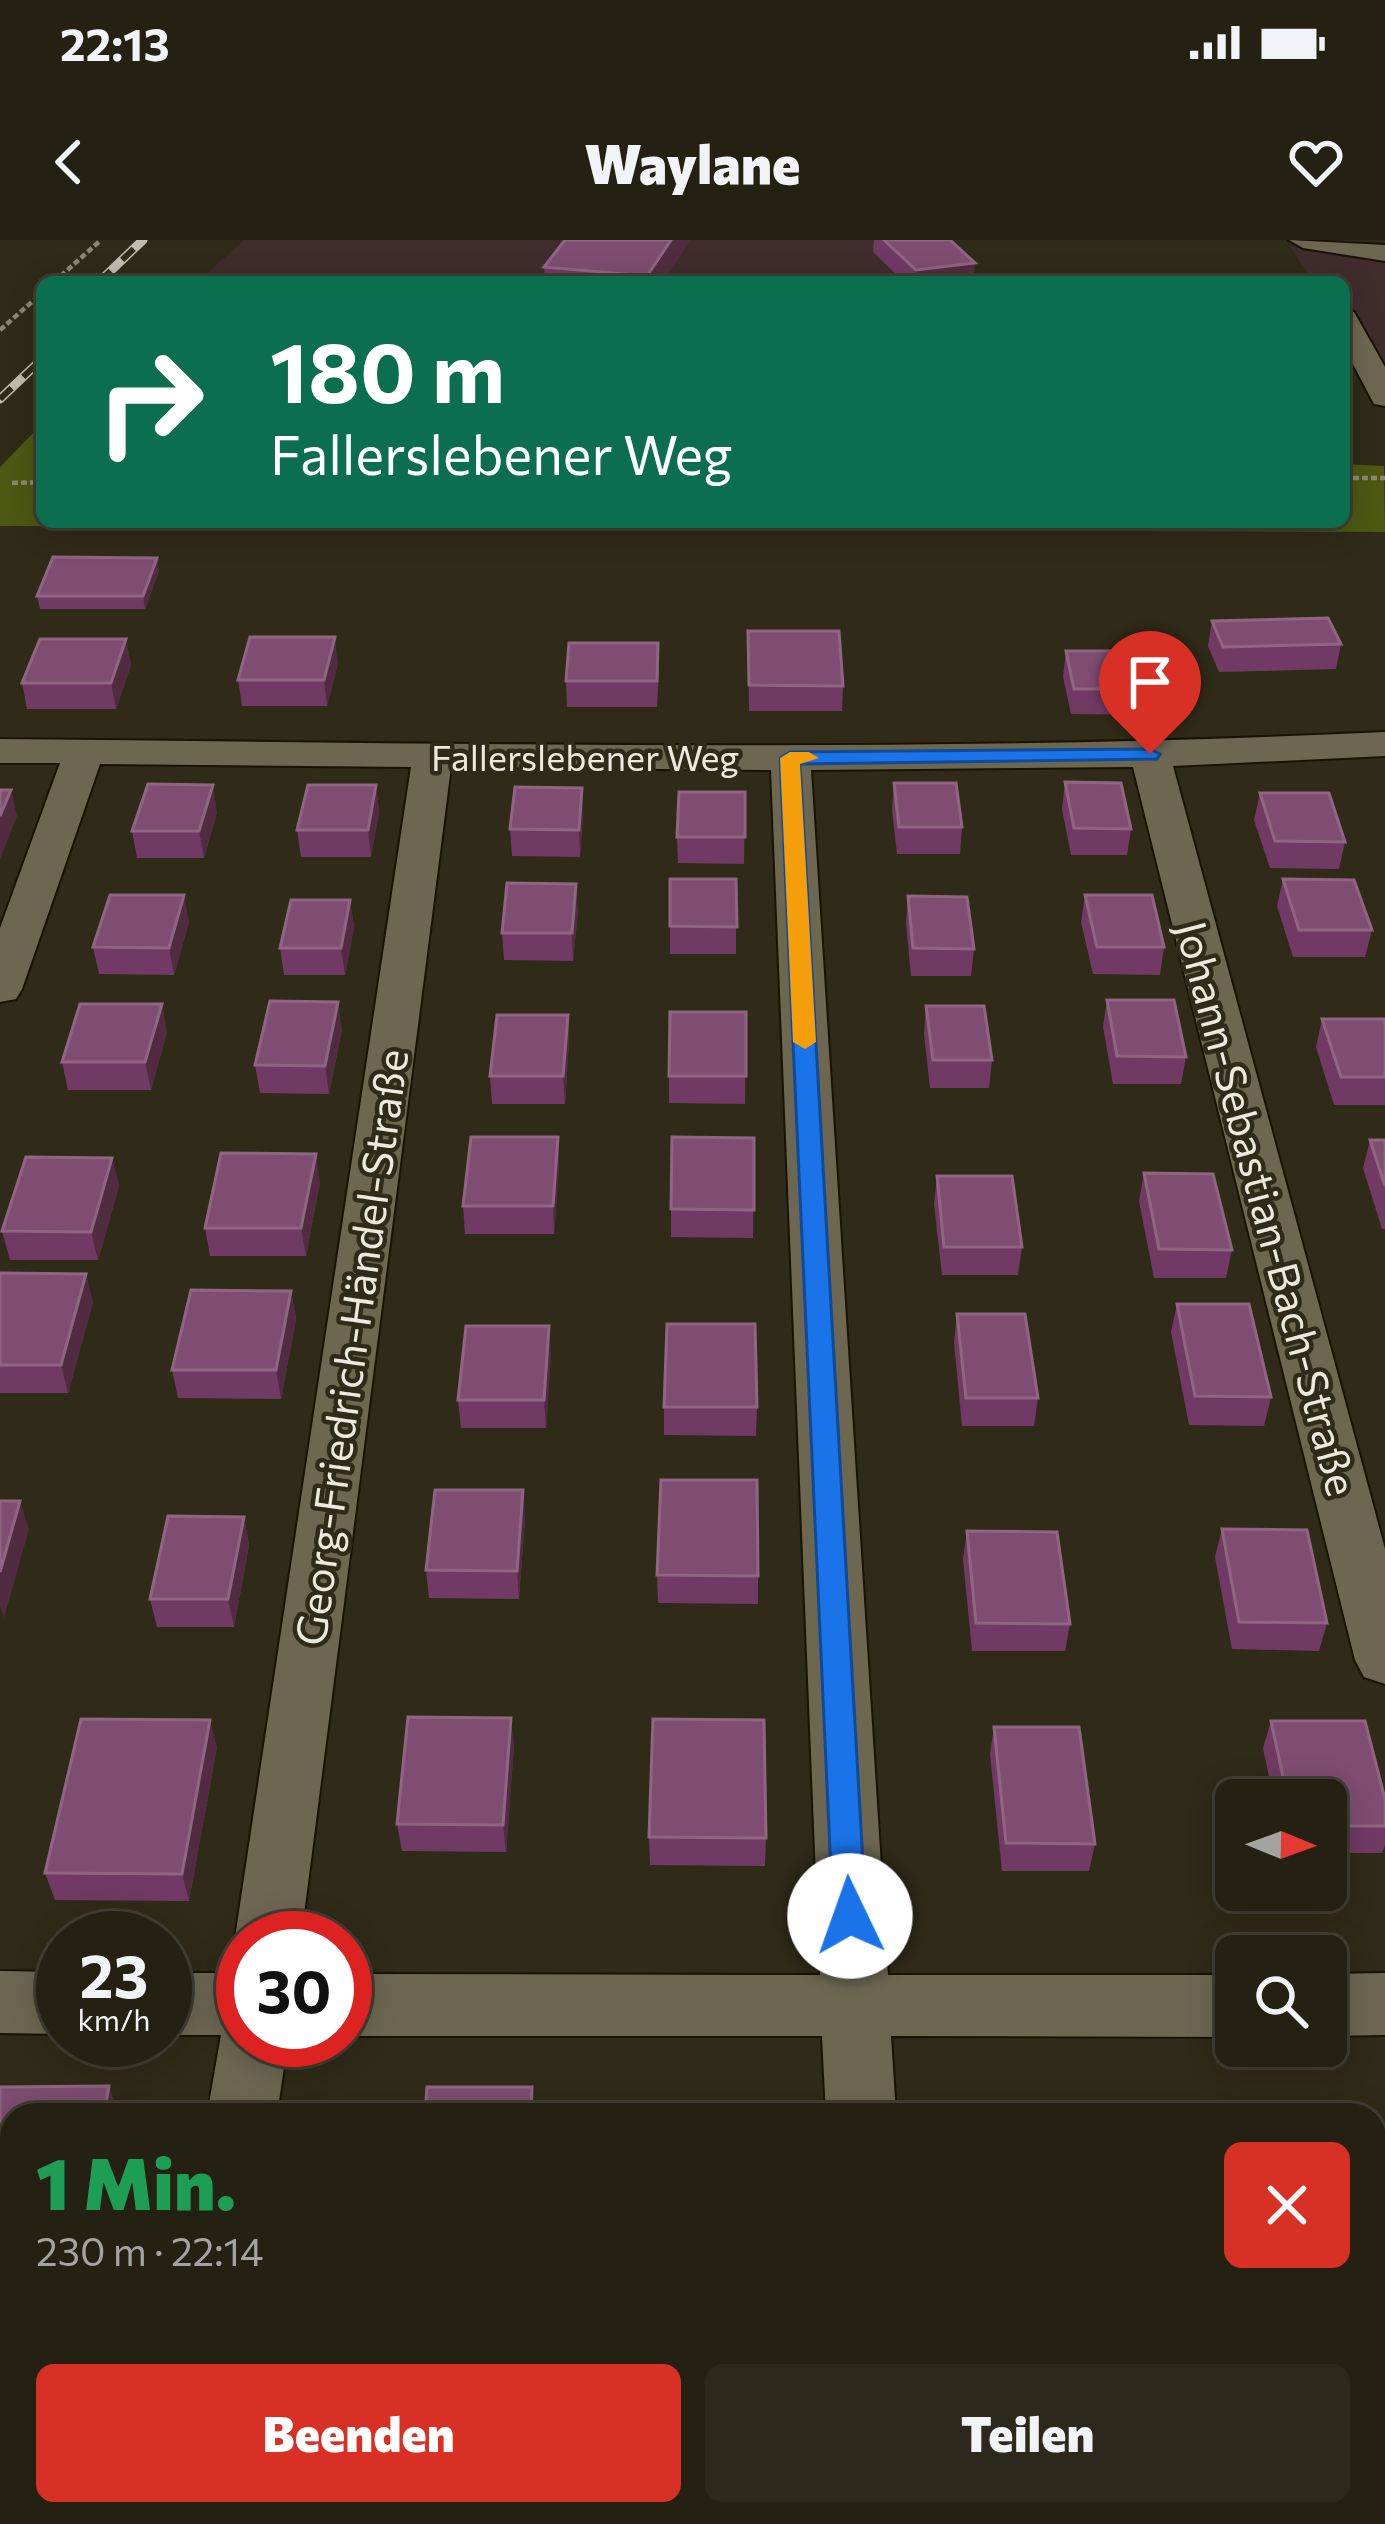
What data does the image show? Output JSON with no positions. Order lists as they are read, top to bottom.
{
  "streets": {
    "street": ["Fallerslebener Weg", "Johann-Sebastian-Bach-Straße", "Georg-Friedrich-Händel-Straße"]
  },
  "crossings": [
    ["Fallerslebener Weg", "Johann-Sebastian-Bach-Straße"],
    ["Fallerslebener Weg", "Georg-Friedrich-Händel-Straße"]
  ],
  "north": "right",
  "page": {
    "status": "22:13",
    "header": "Waylane",
    "turn": ["180 m", "Fallerslebener Weg"],
    "speed": "23 km/h",
    "limit": "30",
    "heading": ["1 Min.", "230 m · 22:14"],
    "buttons": ["Beenden", "Teilen"]
  }
}
